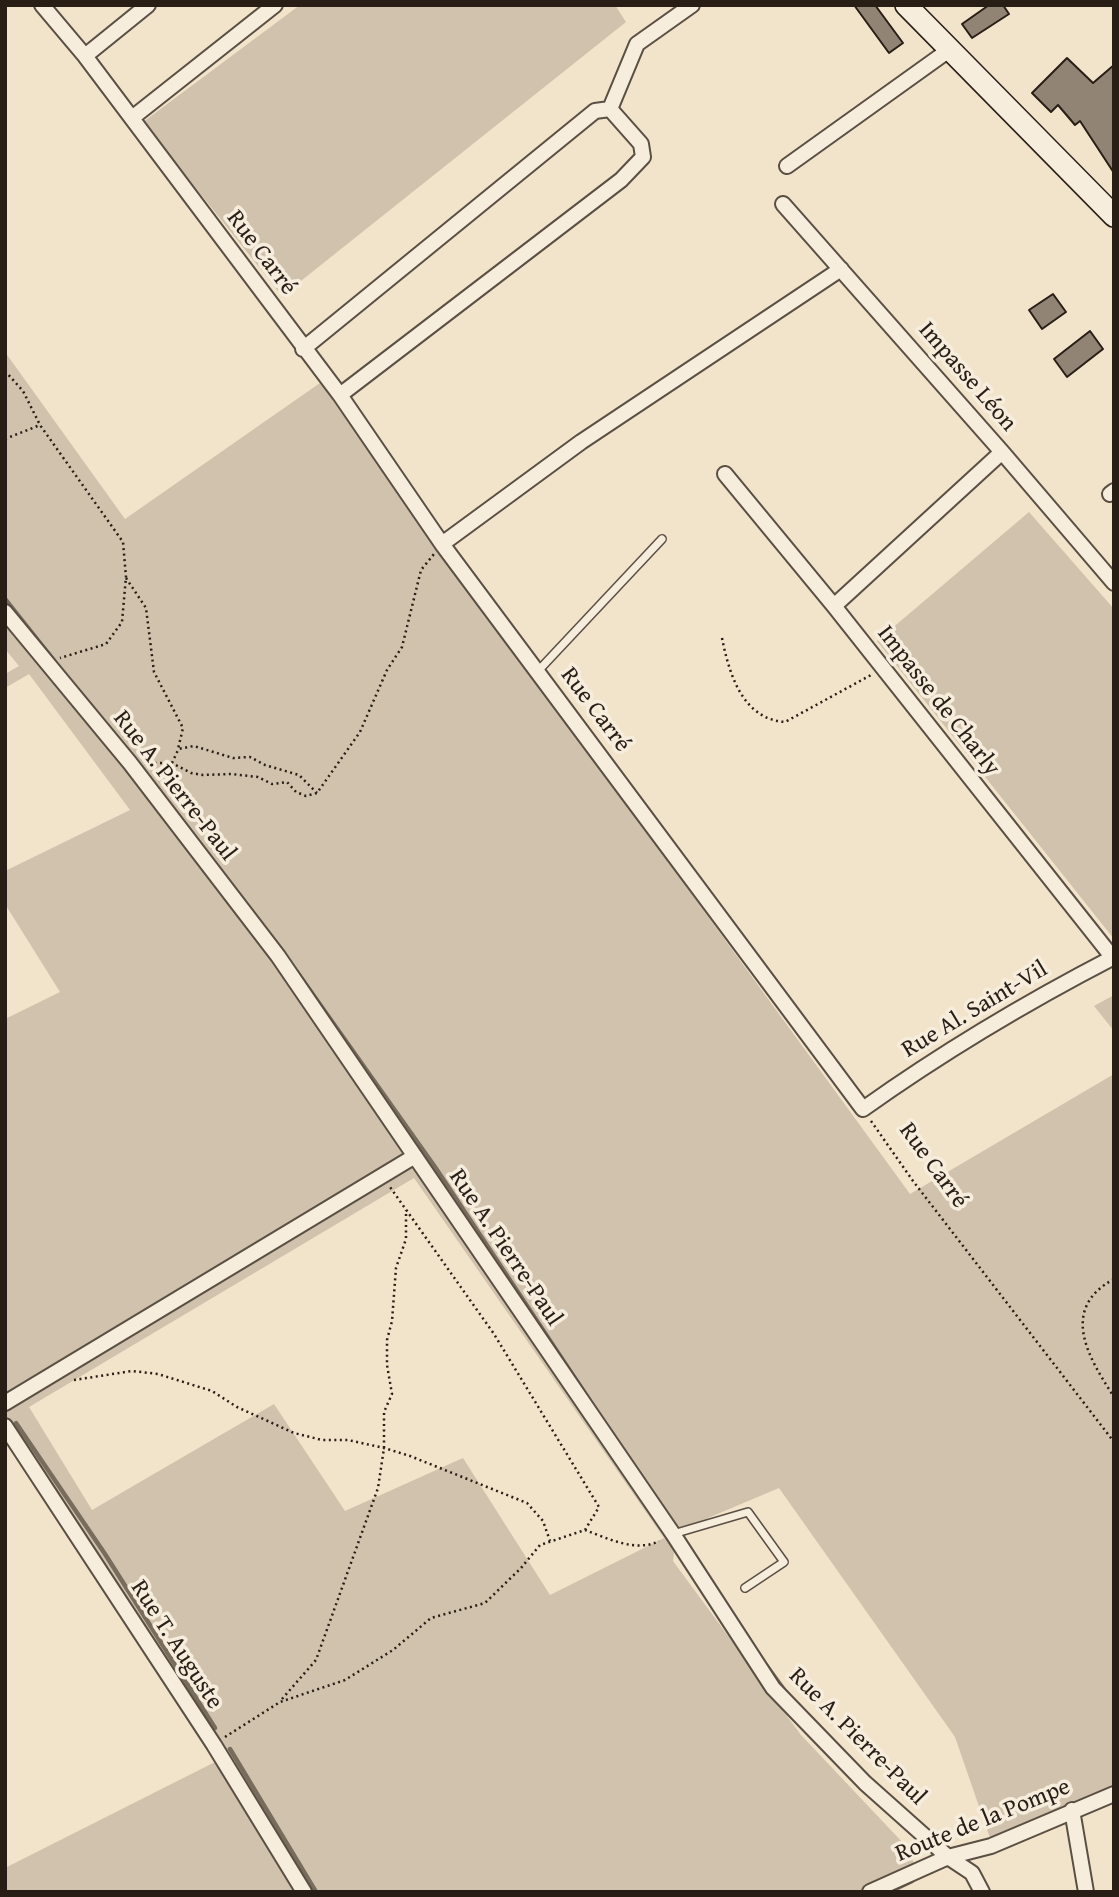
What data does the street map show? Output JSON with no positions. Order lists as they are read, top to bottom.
{
  "streets": {
    "street": [
      "Rue Carré",
      "Impasse Léon",
      "Impasse de Charly",
      "Rue A. Pierre-Paul",
      "Rue Al. Saint-Vil",
      "Rue T. Auguste",
      "Route de la Pompe"
    ]
  },
  "crossings": [
    ["Rue Carré", "Rue Al. Saint-Vil"],
    ["Impasse de Charly", "Rue Al. Saint-Vil"],
    ["Rue A. Pierre-Paul", "Route de la Pompe"]
  ]
}
